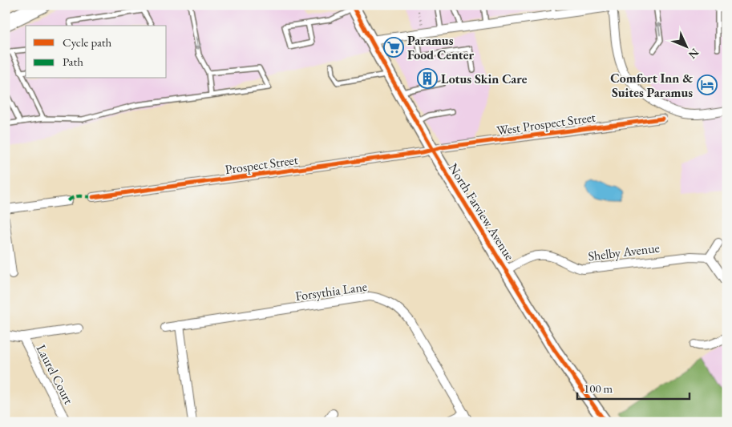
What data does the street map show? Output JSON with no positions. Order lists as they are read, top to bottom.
{
  "streets": {
    "street": [
      "West Prospect Street",
      "Prospect Street",
      "North Farview Avenue",
      "Shelby Avenue",
      "Forsythia Lane",
      "Laurel Court"
    ]
  },
  "crossings": [
    ["West Prospect Street", "Prospect Street"],
    ["West Prospect Street", "North Farview Avenue"],
    ["Prospect Street", "North Farview Avenue"],
    ["North Farview Avenue", "Shelby Avenue"]
  ],
  "places": {
    "supermarket": ["Paramus Food Center"],
    "building": ["Lotus Skin Care"],
    "hotel": ["Comfort Inn & Suites Paramus"]
  },
  "legend": ["Cycle path", "Path"],
  "scale_bar": "100 m",
  "north": "bottom right"
}
